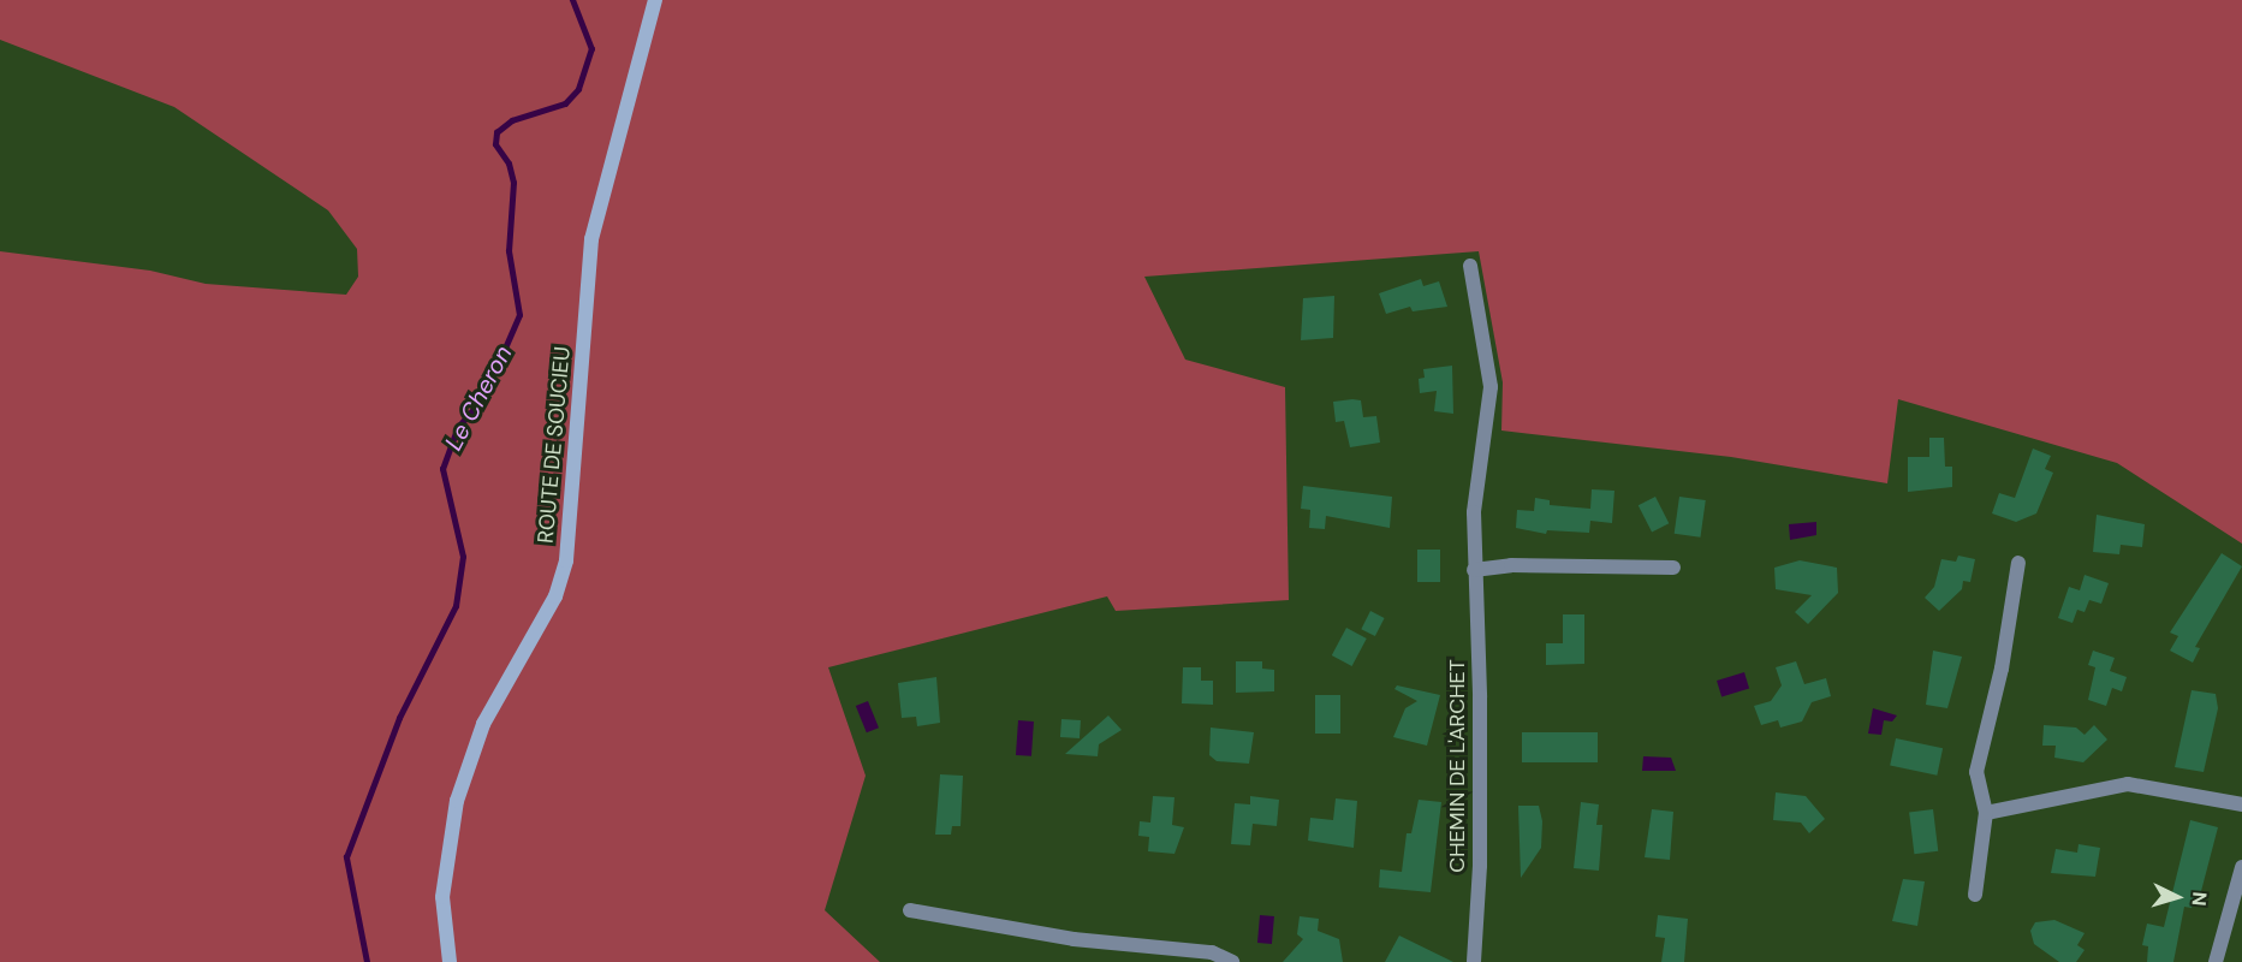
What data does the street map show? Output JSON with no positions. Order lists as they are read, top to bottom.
{
  "streets": {
    "street": ["ROUTE DE SOUCIEU", "CHEMIN DE L'ARCHET"]
  },
  "water": ["Le Cheron"],
  "north": "right"
}
